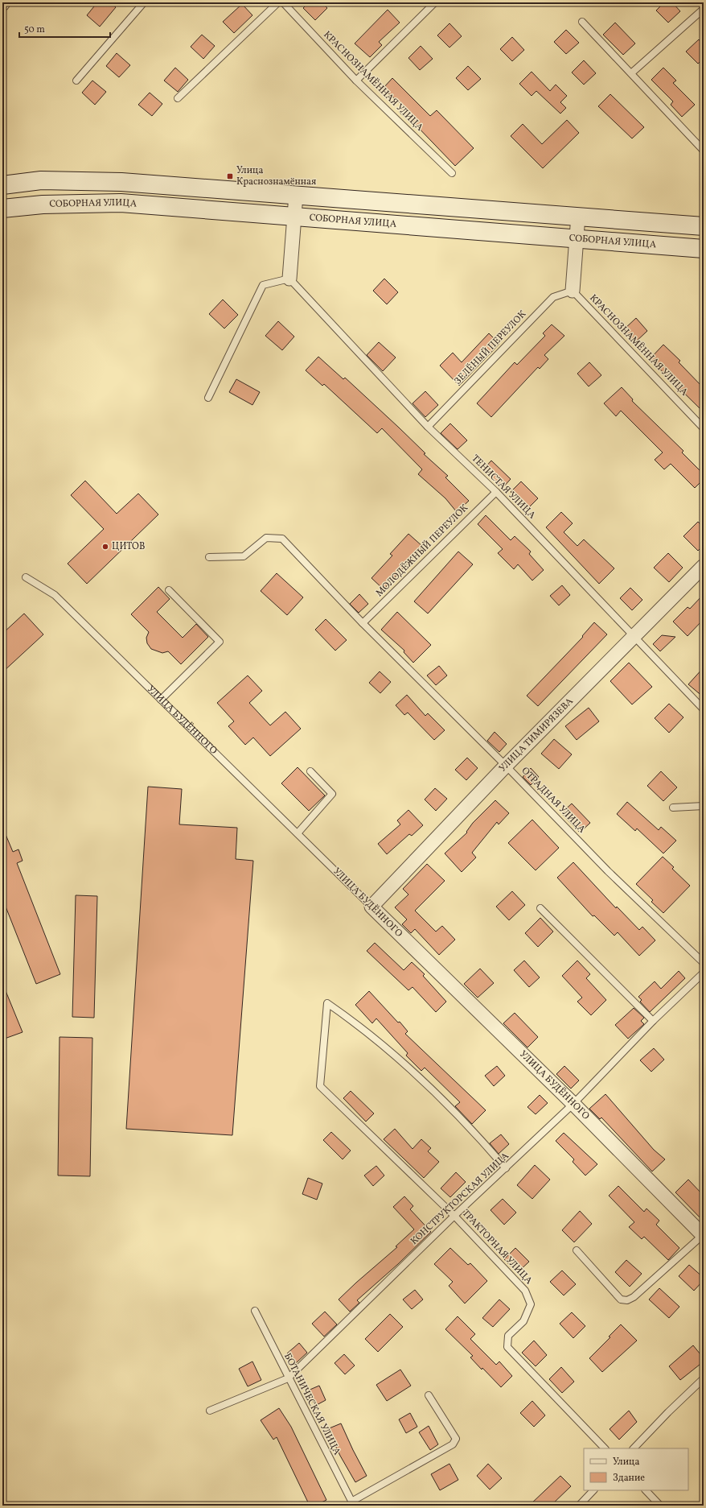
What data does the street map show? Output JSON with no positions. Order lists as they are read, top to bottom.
{
  "streets": {
    "street": ["СОБОРНАЯ УЛИЦА", "УЛИЦА БУДЁННОГО", "УЛИЦА ТИМИРЯЗЕВА"],
    "lane": [
      "КРАСНОЗНАМЁННАЯ УЛИЦА",
      "ЗЕЛЁНЫЙ ПЕРЕУЛОК",
      "ТЕНИСТАЯ УЛИЦА",
      "МОЛОДЁЖНЫЙ ПЕРЕУЛОК",
      "ОТРАДНАЯ УЛИЦА",
      "КОНСТРУКТОРСКАЯ УЛИЦА",
      "ТРАКТОРНАЯ УЛИЦА",
      "БОТАНИЧЕСКАЯ УЛИЦА"
    ]
  },
  "crossings": [
    ["КРАСНОЗНАМЁННАЯ УЛИЦА", "ЗЕЛЁНЫЙ ПЕРЕУЛОК"],
    ["ЗЕЛЁНЫЙ ПЕРЕУЛОК", "ТЕНИСТАЯ УЛИЦА"],
    ["ТЕНИСТАЯ УЛИЦА", "МОЛОДЁЖНЫЙ ПЕРЕУЛОК"],
    ["ТЕНИСТАЯ УЛИЦА", "УЛИЦА ТИМИРЯЗЕВА"],
    ["МОЛОДЁЖНЫЙ ПЕРЕУЛОК", "ОТРАДНАЯ УЛИЦА"],
    ["УЛИЦА БУДЁННОГО", "УЛИЦА ТИМИРЯЗЕВА"],
    ["УЛИЦА БУДЁННОГО", "КОНСТРУКТОРСКАЯ УЛИЦА"],
    ["УЛИЦА ТИМИРЯЗЕВА", "ОТРАДНАЯ УЛИЦА"],
    ["КОНСТРУКТОРСКАЯ УЛИЦА", "ТРАКТОРНАЯ УЛИЦА"],
    ["КОНСТРУКТОРСКАЯ УЛИЦА", "БОТАНИЧЕСКАЯ УЛИЦА"]
  ],
  "places": {
    "transit": ["Улица Краснознамённая"],
    "other": ["ЦИТОВ"]
  },
  "legend": ["Улица", "Здание"],
  "scale_bar": "50 m"
}
